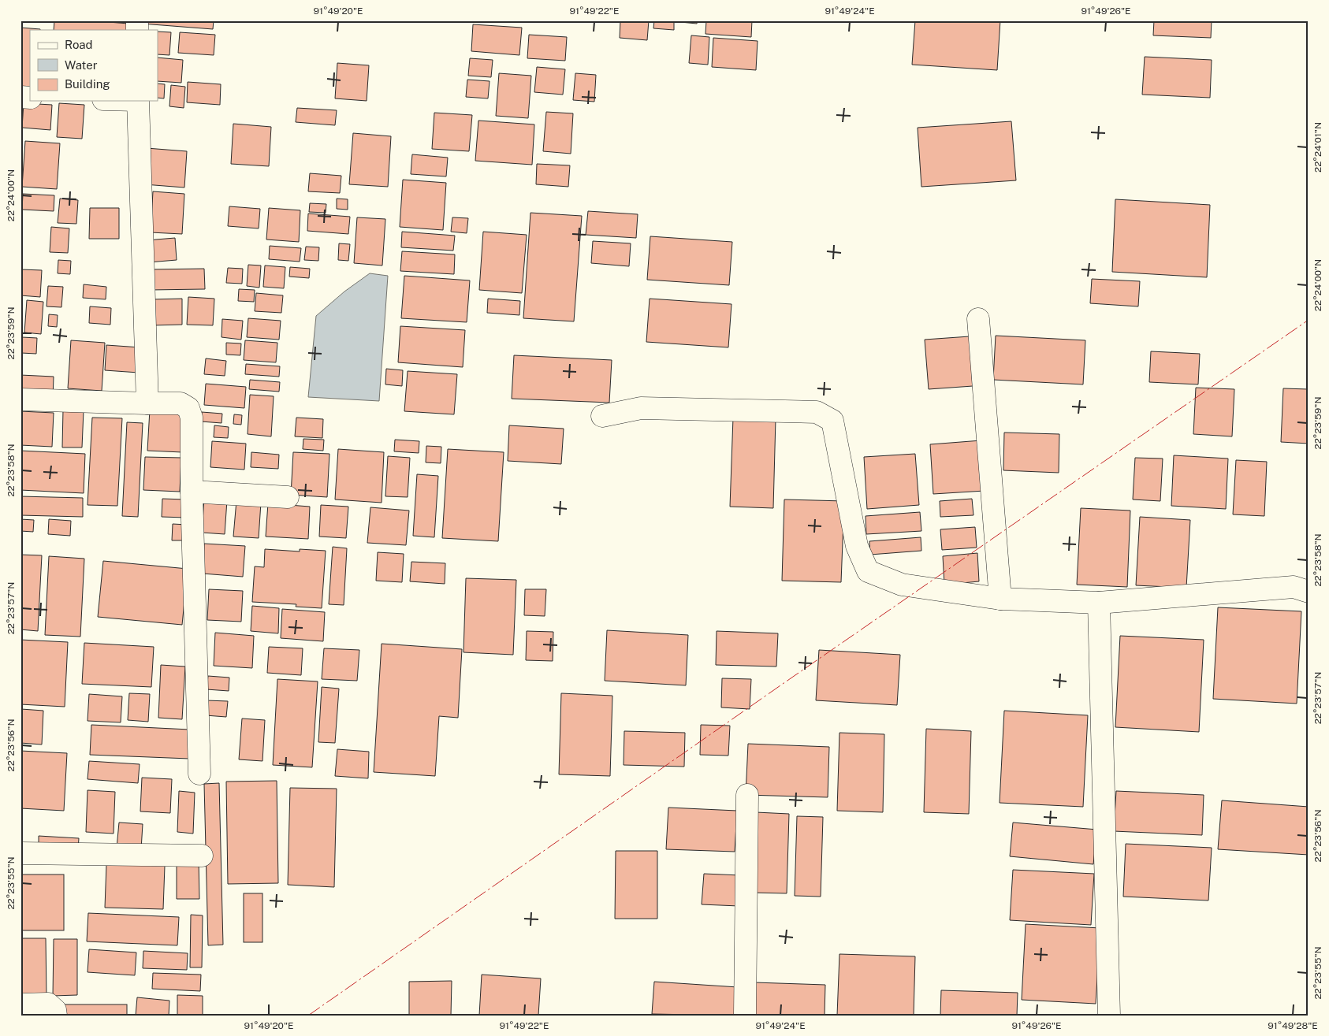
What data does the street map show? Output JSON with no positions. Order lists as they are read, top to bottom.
{
  "legend": ["Road", "Water", "Building"],
  "coordinates": [
    "91°49'20\"E",
    "91°49'22\"E",
    "91°49'24\"E",
    "91°49'26\"E",
    "22°24'01\"N",
    "22°24'00\"N",
    "22°23'59\"N",
    "22°23'58\"N",
    "22°23'57\"N",
    "22°23'56\"N",
    "22°23'55\"N",
    "91°49'28\"E"
  ]
}
